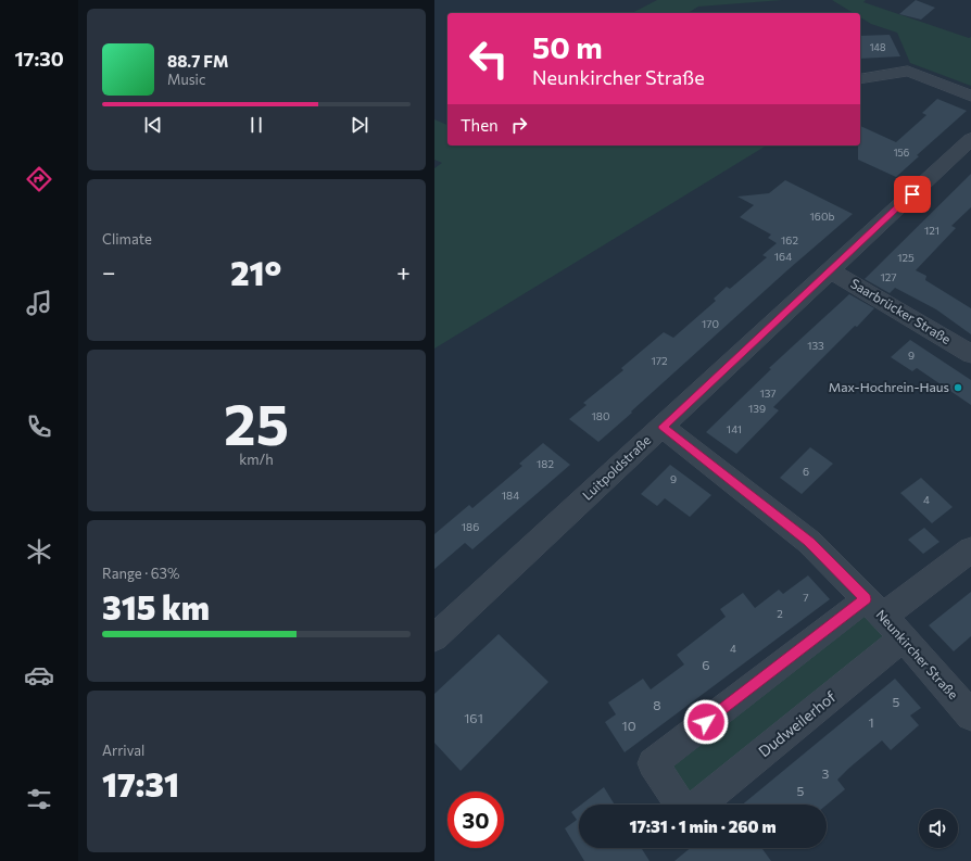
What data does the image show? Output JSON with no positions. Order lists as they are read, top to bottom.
{
  "streets": {
    "street": [
      "Saarbrücker Straße",
      "Luitpoldstraße",
      "Neunkircher Straße",
      "Dudweilerhof"
    ]
  },
  "crossings": [
    ["Saarbrücker Straße", "Luitpoldstraße"],
    ["Luitpoldstraße", "Neunkircher Straße"],
    ["Neunkircher Straße", "Dudweilerhof"]
  ],
  "places": ["Max-Hochrein-Haus"],
  "house_numbers": [
    "148",
    "156",
    "160b",
    "121",
    "162",
    "164",
    "125",
    "127",
    "170",
    "133",
    "9",
    "172",
    "137",
    "139",
    "180",
    "141",
    "182",
    "6",
    "9",
    "184",
    "4",
    "186",
    "7",
    "2",
    "4",
    "6",
    "5",
    "8",
    "161",
    "1",
    "10",
    "3",
    "5"
  ],
  "page": {
    "tabs": "17:30",
    "turn": ["50 m", "Neunkircher Straße"],
    "song": ["88.7 FM", "Music"],
    "then": "Then",
    "tile": [
      "Climate",
      ["25", "km/h"],
      ["Range · 63%", "315 km"],
      ["Arrival", "17:31"]
    ],
    "heat": ["−", "21°", "+"],
    "limit": "30",
    "trip": "17:31 · 1 min · 260 m"
  }
}
